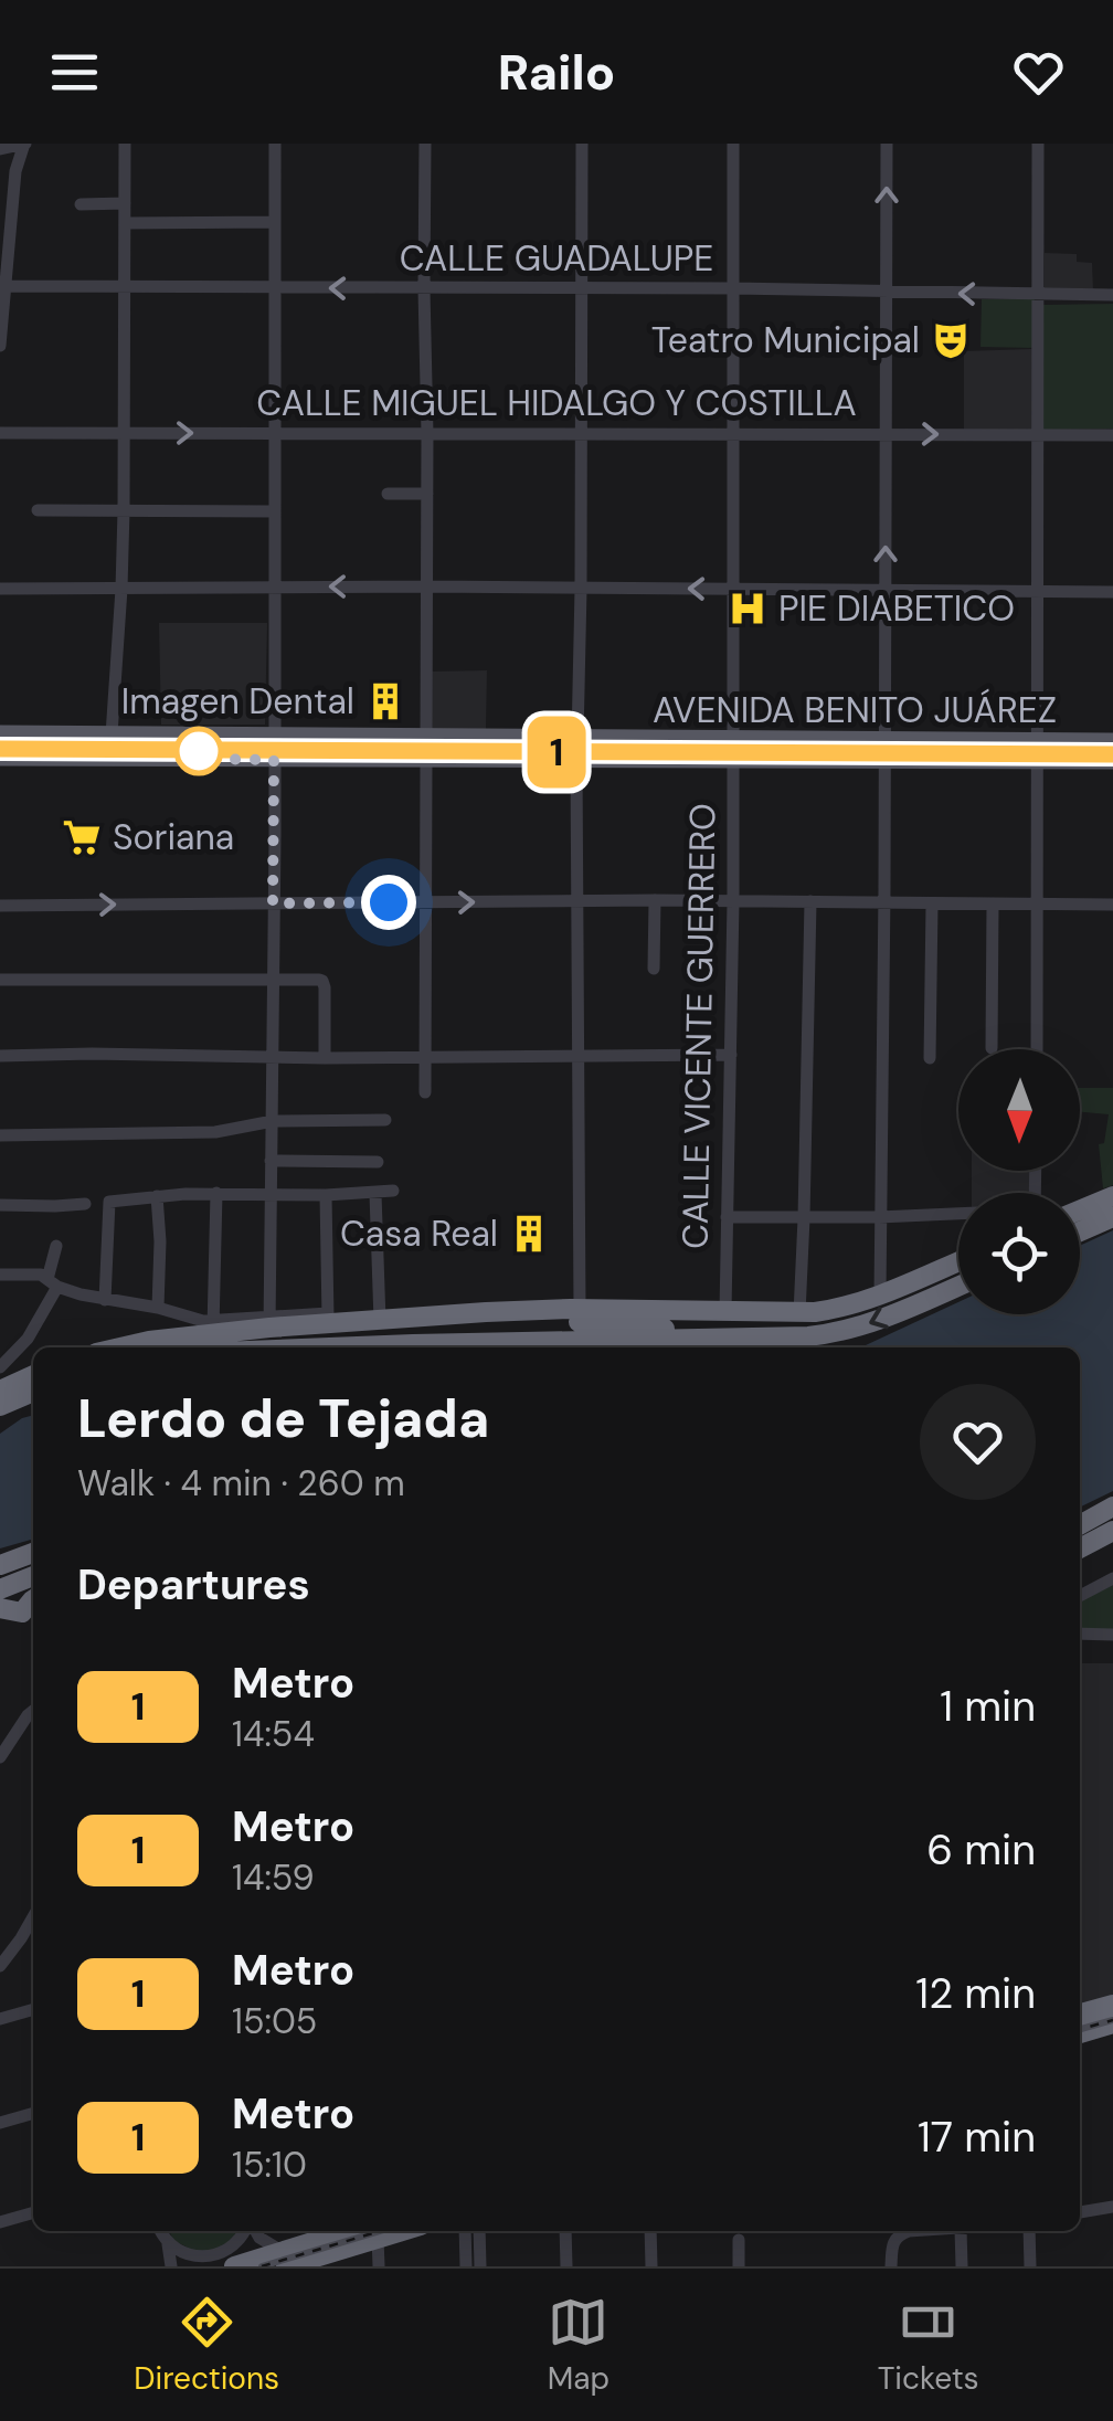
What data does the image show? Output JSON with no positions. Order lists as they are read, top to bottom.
{
  "streets": {
    "main road": ["AVENIDA BENITO JUÁREZ"],
    "street": ["CALLE GUADALUPE", "CALLE MIGUEL HIDALGO Y COSTILLA", "CALLE VICENTE GUERRERO"]
  },
  "crossings": [
    ["CALLE GUADALUPE", "CALLE VICENTE GUERRERO"],
    ["CALLE MIGUEL HIDALGO Y COSTILLA", "CALLE VICENTE GUERRERO"],
    ["AVENIDA BENITO JUÁREZ", "CALLE VICENTE GUERRERO"]
  ],
  "places": {
    "theatre": ["Teatro Municipal"],
    "hospital": ["PIE DIABETICO"],
    "building": ["Imagen Dental", "Casa Real"],
    "supermarket": ["Soriana"]
  },
  "lines": ["metro line 1"],
  "north": "bottom",
  "page": {
    "header": "Railo",
    "on_map": "1",
    "heading": [
      ["Lerdo de Tejada", "Walk · 4 min · 260 m"],
      "Departures"
    ],
    "list": [
      {
        "mark": "1",
        "name": "Metro",
        "note": "14:54",
        "value": "1 min"
      },
      {
        "mark": "1",
        "name": "Metro",
        "note": "14:59",
        "value": "6 min"
      },
      {
        "mark": "1",
        "name": "Metro",
        "note": "15:05",
        "value": "12 min"
      },
      {
        "mark": "1",
        "name": "Metro",
        "note": "15:10",
        "value": "17 min"
      }
    ],
    "tabs": ["Directions", "Map", "Tickets"]
  }
}
